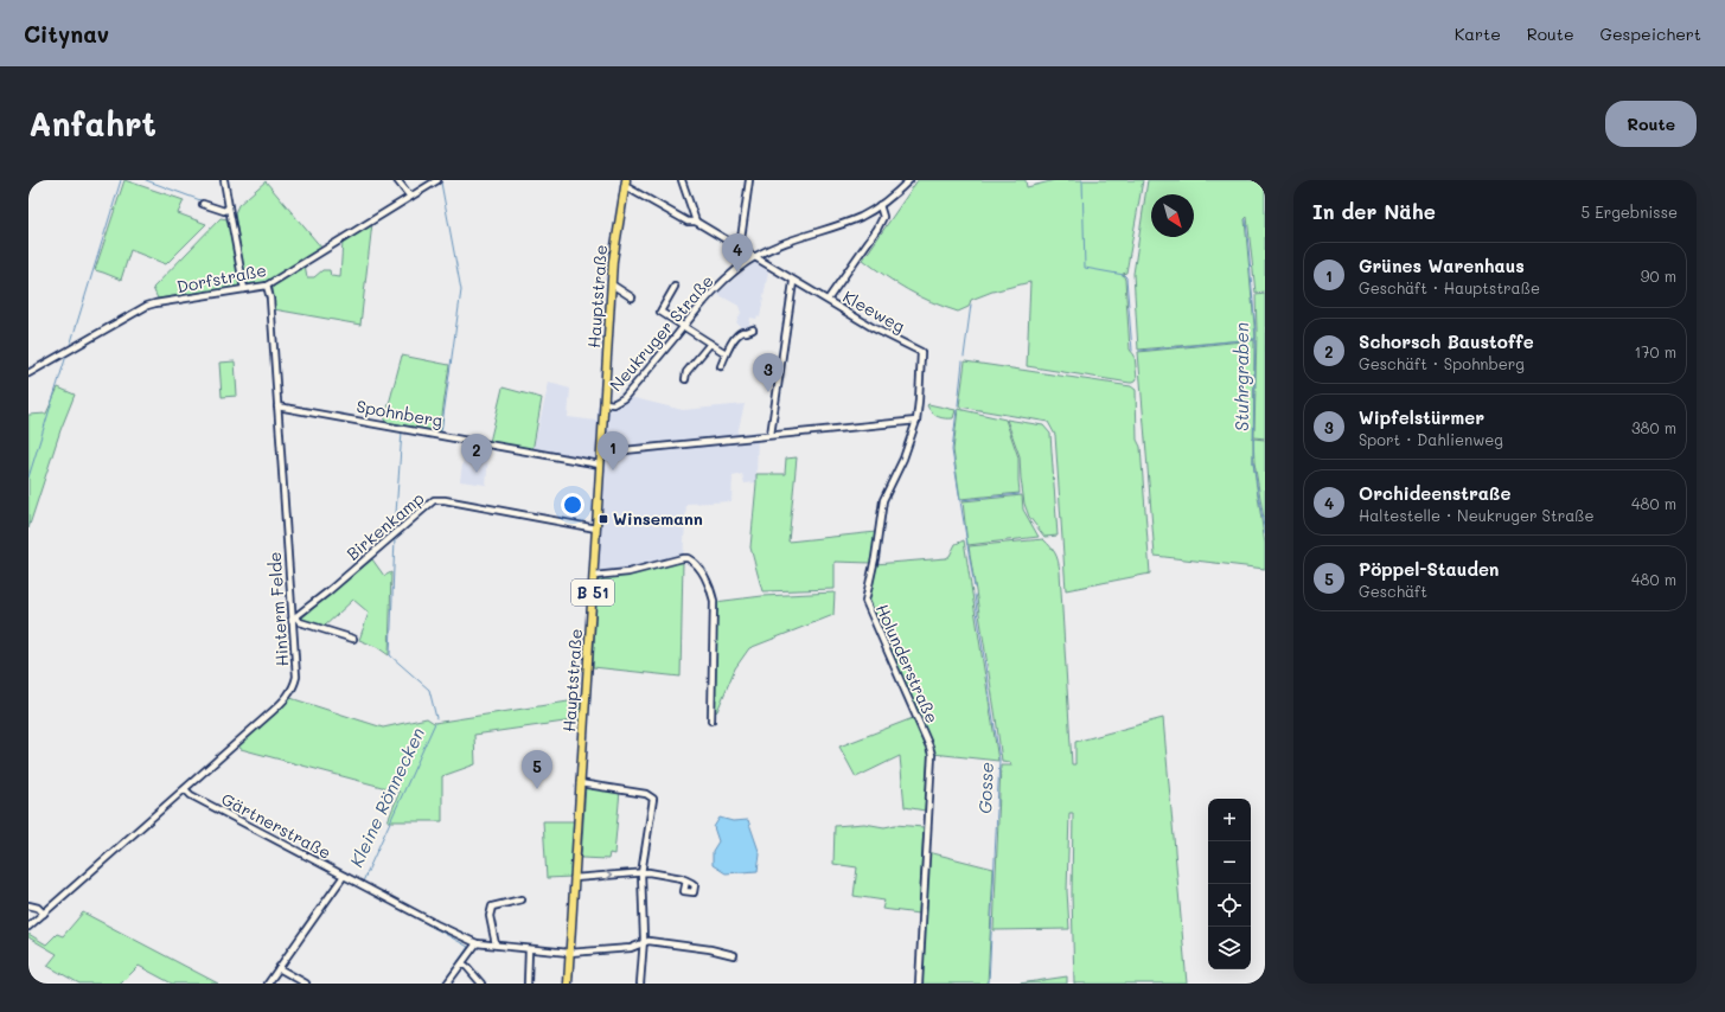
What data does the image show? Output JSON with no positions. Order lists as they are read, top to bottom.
{
  "streets": {
    "main road": ["Hauptstraße", "B 51"],
    "street": [
      "Dorfstraße",
      "Kleeweg",
      "Neukruger Straße",
      "Spohnberg",
      "Birkenkamp",
      "Hinterm Felde",
      "Holunderstraße",
      "Gärtnerstraße"
    ]
  },
  "crossings": [
    ["Dorfstraße", "Hinterm Felde"],
    ["Hauptstraße", "Kleeweg"],
    ["Hauptstraße", "Neukruger Straße"],
    ["Hauptstraße", "Spohnberg"],
    ["Hauptstraße", "Birkenkamp"],
    ["Hauptstraße", "Gärtnerstraße"],
    ["Kleeweg", "Neukruger Straße"],
    ["Kleeweg", "Holunderstraße"],
    ["Spohnberg", "Hinterm Felde"],
    ["Birkenkamp", "Hinterm Felde"],
    ["Hinterm Felde", "Gärtnerstraße"]
  ],
  "water": ["Stuhrgraben", "Gosse", "Kleine Rönnecken"],
  "places": {
    "transit": ["Winsemann"]
  },
  "north": "bottom right",
  "page": {
    "header": "Citynav",
    "nav": ["Karte", "Route", "Gespeichert"],
    "buttons": "Route",
    "title": "Anfahrt",
    "heading": ["In der Nähe", "5 Ergebnisse"],
    "pins": [
      "4",
      "3",
      "1",
      "2",
      "5"
    ],
    "list": [
      {
        "mark": "1",
        "name": "Grünes Warenhaus",
        "note": "Geschäft · Hauptstraße",
        "value": "90 m"
      },
      {
        "mark": "2",
        "name": "Schorsch Baustoffe",
        "note": "Geschäft · Spohnberg",
        "value": "170 m"
      },
      {
        "mark": "3",
        "name": "Wipfelstürmer",
        "note": "Sport · Dahlienweg",
        "value": "380 m"
      },
      {
        "mark": "4",
        "name": "Orchideenstraße",
        "note": "Haltestelle · Neukruger Straße",
        "value": "480 m"
      },
      {
        "mark": "5",
        "name": "Pöppel-Stauden",
        "note": "Geschäft",
        "value": "480 m"
      }
    ],
    "map_buttons": ["+", "−"]
  }
}
